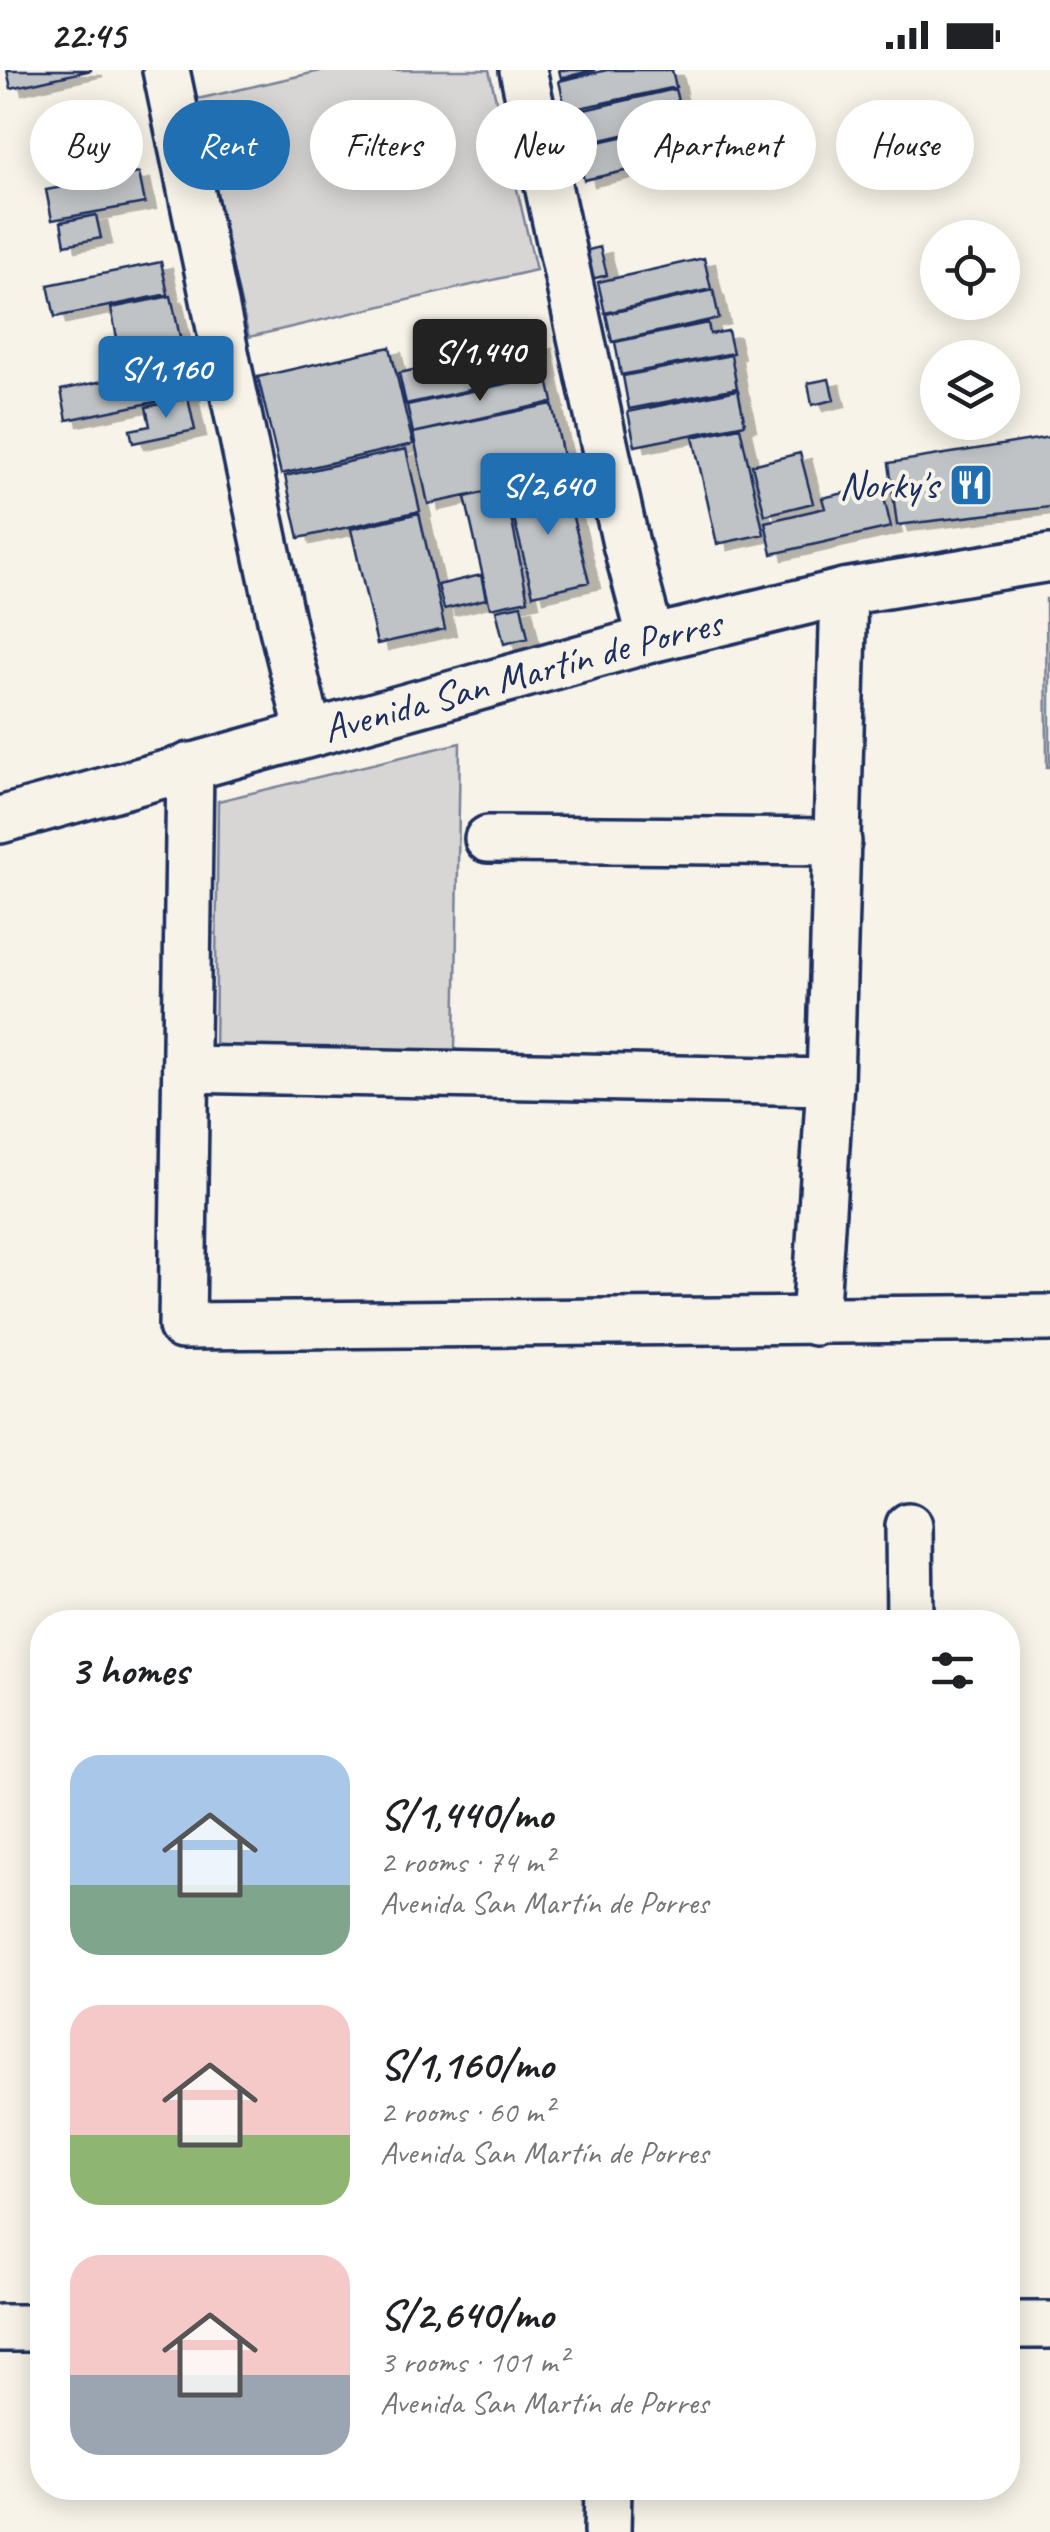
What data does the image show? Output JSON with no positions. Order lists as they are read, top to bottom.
{
  "streets": {
    "street": ["Avenida San Martín de Porres"]
  },
  "places": {
    "restaurant": ["Norky's"]
  },
  "page": {
    "status": "22:45",
    "chip": [
      "Buy",
      "Rent",
      "Filters",
      "New",
      "Apartment",
      "House"
    ],
    "price": ["S/1,440", "S/1,160", "S/2,640"],
    "heading": "3 homes",
    "list": [
      {
        "name": "S/1,440/mo",
        "note": "2 rooms · 74 m² · Avenida San Martín de Porres"
      },
      {
        "name": "S/1,160/mo",
        "note": "2 rooms · 60 m² · Avenida San Martín de Porres"
      },
      {
        "name": "S/2,640/mo",
        "note": "3 rooms · 101 m² · Avenida San Martín de Porres"
      }
    ]
  }
}
